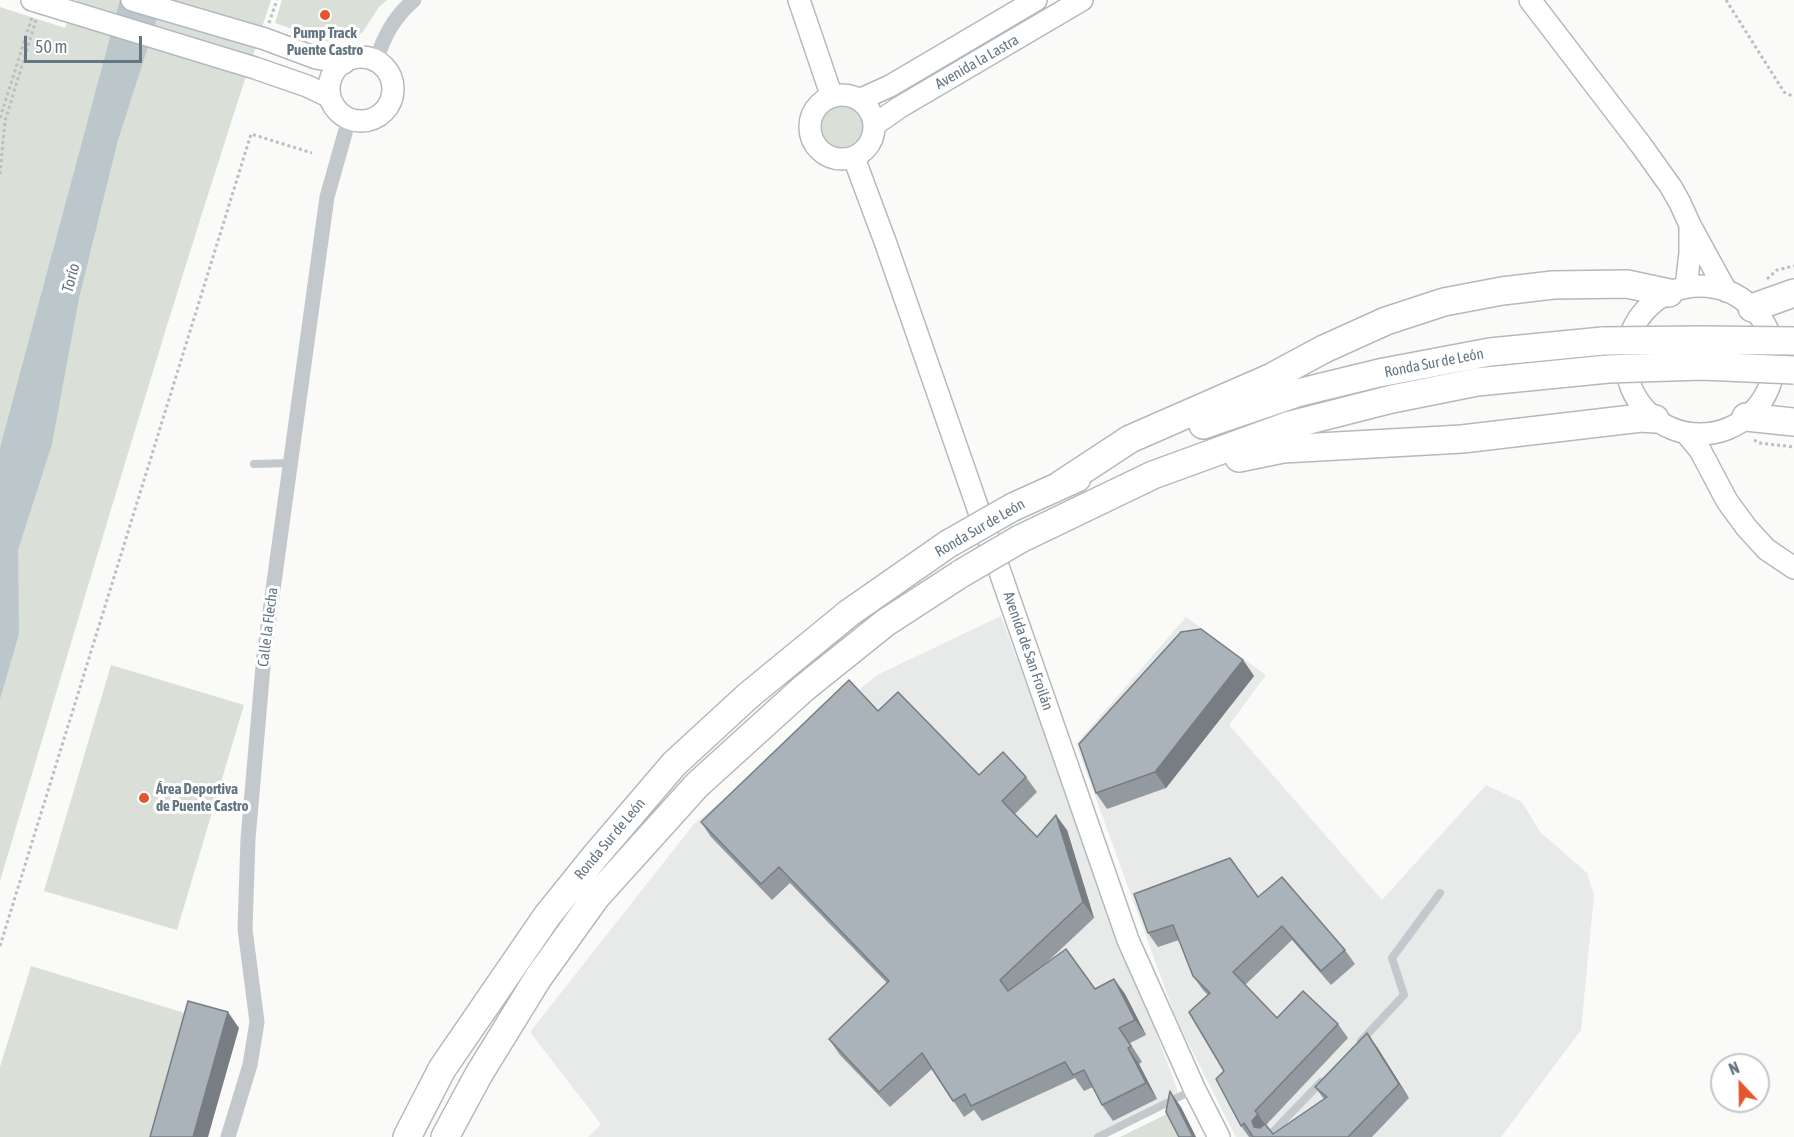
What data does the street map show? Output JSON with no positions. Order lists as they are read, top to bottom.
{
  "streets": {
    "highway": ["Ronda Sur de León"],
    "street": ["Avenida la Lastra", "Calle la Flecha", "Avenida de San Froilán"]
  },
  "crossings": [
    ["Avenida la Lastra", "Avenida de San Froilán"]
  ],
  "water": ["Torío"],
  "places": ["Pump Track Puente Castro", "Área Deportiva de Puente Castro"],
  "scale_bar": "50 m",
  "north": "top"
}
